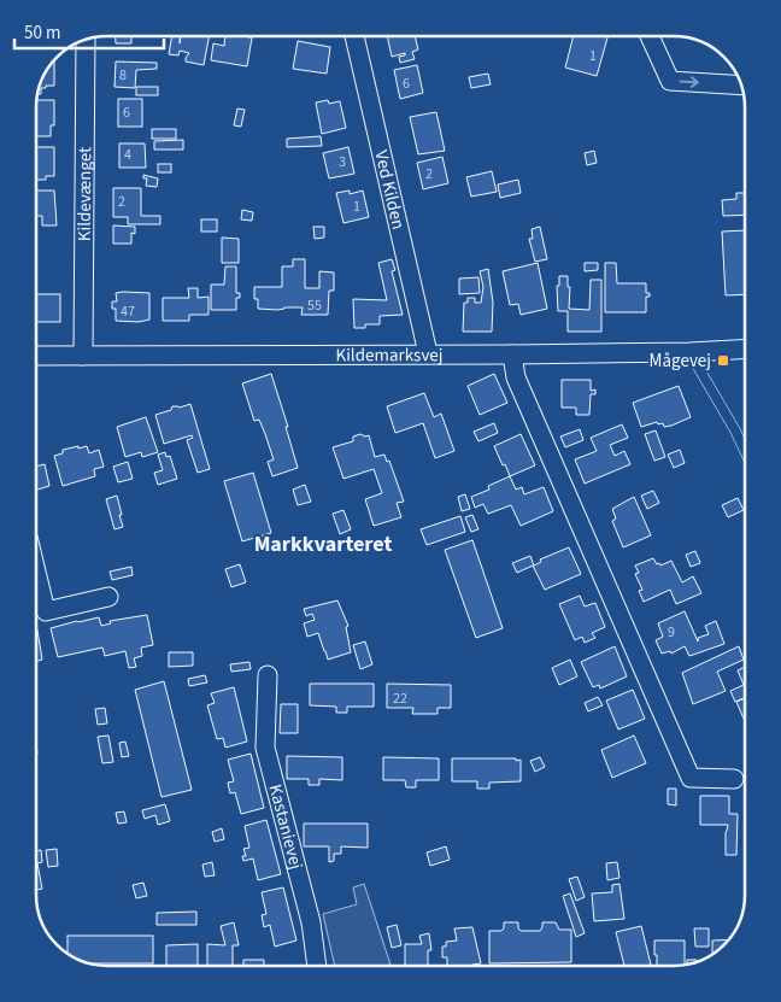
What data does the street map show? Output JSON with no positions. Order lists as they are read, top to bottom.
{
  "streets": {
    "street": [
      "Ved Kilden",
      "Kildevænget",
      "Kildemarksvej",
      "Kastanievej"
    ]
  },
  "crossings": [
    ["Ved Kilden", "Kildemarksvej"],
    ["Kildevænget", "Kildemarksvej"]
  ],
  "districts": ["Markkvarteret"],
  "places": {
    "transit": ["Mågevej"]
  },
  "house_numbers": [
    "1",
    "8",
    "6",
    "6",
    "4",
    "3",
    "2",
    "2",
    "1",
    "55",
    "47",
    "9",
    "22"
  ],
  "scale_bar": "50 m"
}
